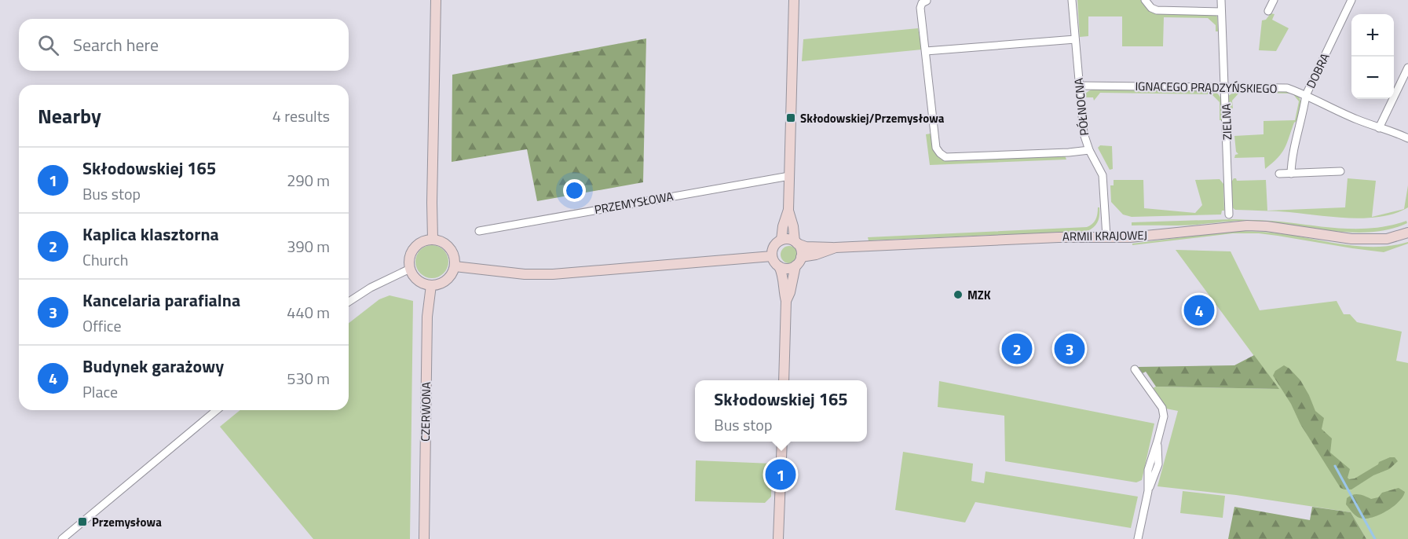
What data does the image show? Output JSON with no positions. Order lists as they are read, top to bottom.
{
  "streets": {
    "street": [
      "DOBRA",
      "IGNACEGO PRĄDZYŃSKIEGO",
      "PÓŁNOCNA",
      "ZIELNA",
      "PRZEMYSŁOWA",
      "ARMII KRAJOWEJ",
      "CZERWONA"
    ]
  },
  "crossings": [
    ["DOBRA", "IGNACEGO PRĄDZYŃSKIEGO"],
    ["IGNACEGO PRĄDZYŃSKIEGO", "PÓŁNOCNA"],
    ["IGNACEGO PRĄDZYŃSKIEGO", "ZIELNA"],
    ["PÓŁNOCNA", "ARMII KRAJOWEJ"]
  ],
  "places": {
    "transit": ["Skłodowskiej/Przemysłowa", "Przemysłowa"],
    "other": ["MZK"]
  },
  "page": {
    "map_buttons": ["+", "−"],
    "search": "Search here",
    "heading": ["Nearby", "4 results"],
    "list": [
      {
        "mark": "1",
        "name": "Skłodowskiej 165",
        "note": "Bus stop",
        "value": "290 m"
      },
      {
        "mark": "2",
        "name": "Kaplica klasztorna",
        "note": "Church",
        "value": "390 m"
      },
      {
        "mark": "3",
        "name": "Kancelaria parafialna",
        "note": "Office",
        "value": "440 m"
      },
      {
        "mark": "4",
        "name": "Budynek garażowy",
        "note": "Place",
        "value": "530 m"
      }
    ],
    "pins": [
      "4",
      "2",
      "3",
      "1"
    ],
    "popup": ["Skłodowskiej 165", "Bus stop"]
  }
}
